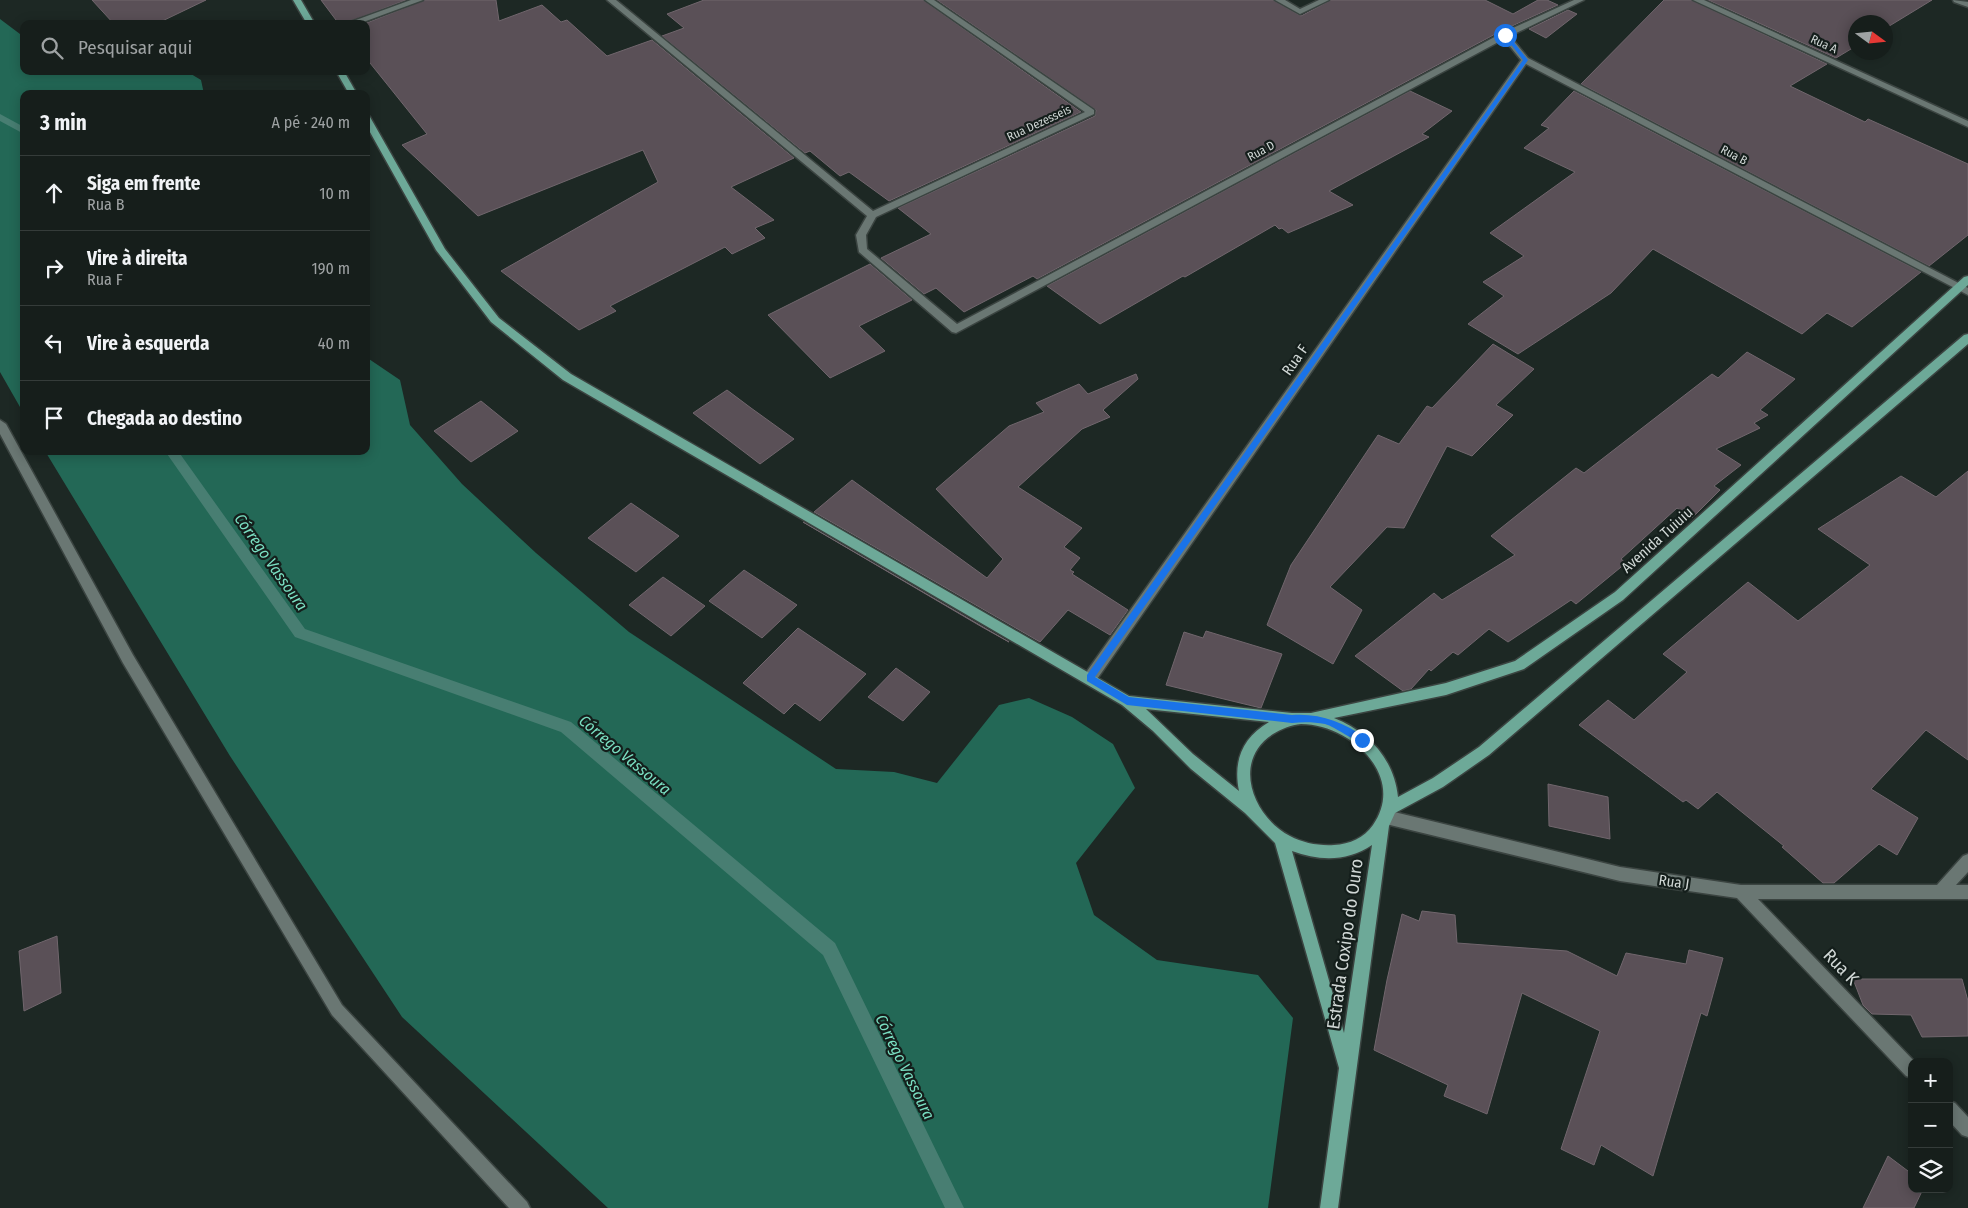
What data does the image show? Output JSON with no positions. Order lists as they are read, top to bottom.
{
  "streets": {
    "main road": ["Avenida Tuiuiu", "Estrada Coxipo do Ouro"],
    "street": [
      "Rua A",
      "Rua Dezesseis",
      "Rua D",
      "Rua B",
      "Rua F",
      "Rua J",
      "Rua K"
    ]
  },
  "crossings": [
    ["Rua Dezesseis", "Rua D"],
    ["Rua D", "Rua B"],
    ["Rua B", "Rua F"],
    ["Rua B", "Avenida Tuiuiu"],
    ["Avenida Tuiuiu", "Rua J"],
    ["Avenida Tuiuiu", "Estrada Coxipo do Ouro"],
    ["Rua J", "Estrada Coxipo do Ouro"],
    ["Rua J", "Rua K"]
  ],
  "water": ["Córrego Vassoura"],
  "north": "right",
  "page": {
    "search": "Pesquisar aqui",
    "heading": ["3 min", "A pé · 240 m"],
    "list": [
      ["Siga em frente", "Rua B", "10 m"],
      ["Vire à direita", "Rua F", "190 m"],
      ["Vire à esquerda", "40 m"],
      "Chegada ao destino"
    ],
    "map_buttons": ["+", "−"]
  }
}
